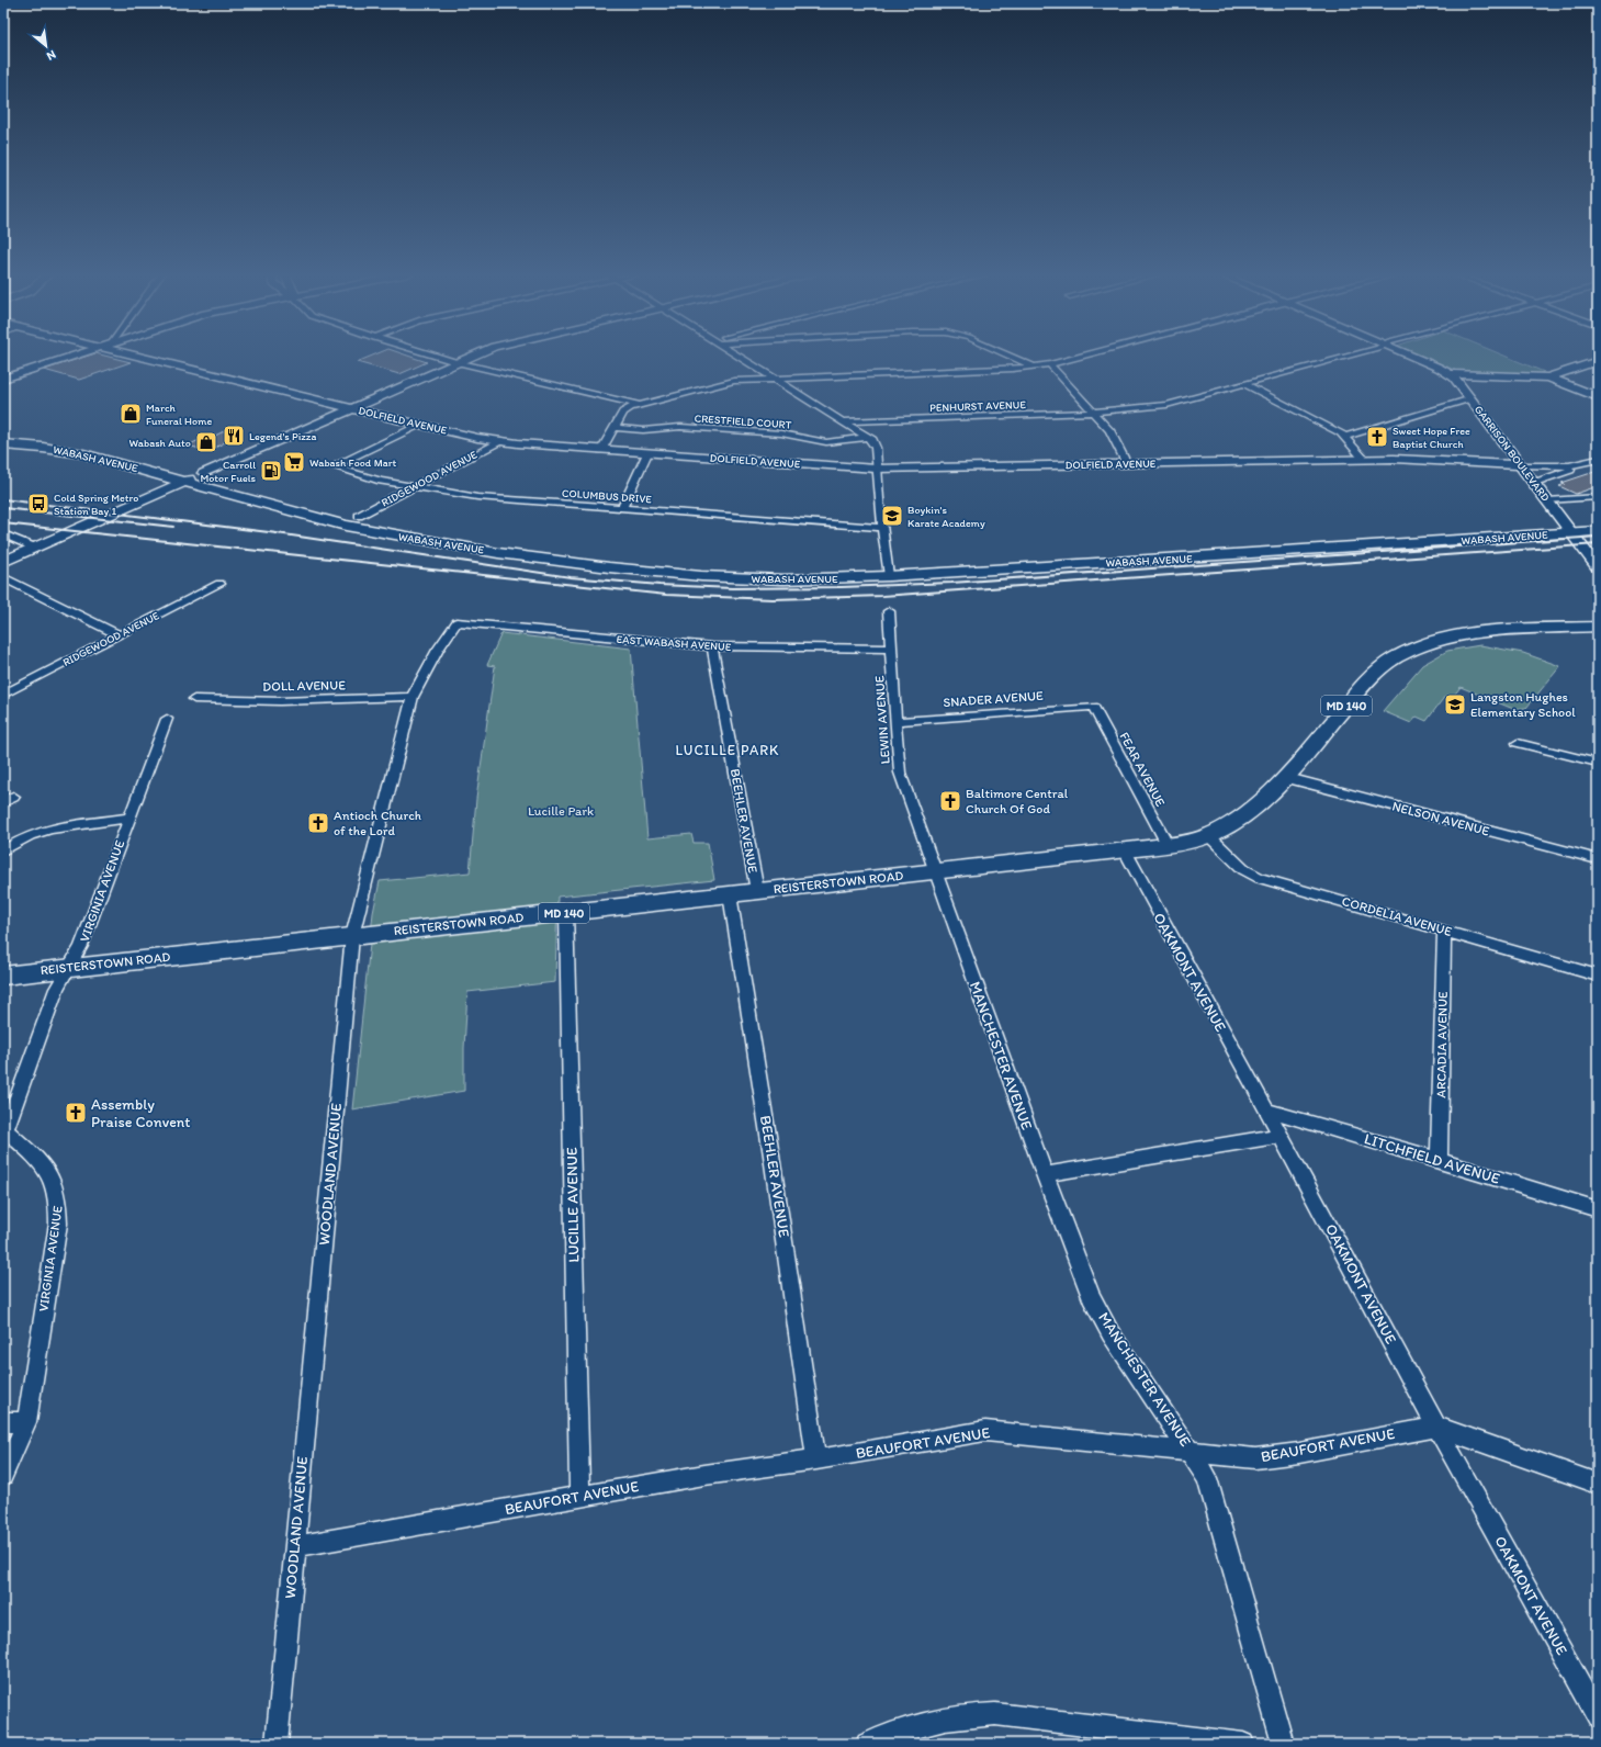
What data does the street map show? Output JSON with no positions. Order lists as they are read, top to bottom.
{
  "streets": {
    "main road": ["WABASH AVENUE", "MD 140", "REISTERSTOWN ROAD"],
    "street": [
      "PENHURST AVENUE",
      "DOLFIELD AVENUE",
      "CRESTFIELD COURT",
      "GARRISON BOULEVARD",
      "RIDGEWOOD AVENUE",
      "COLUMBUS DRIVE",
      "EAST WABASH AVENUE",
      "DOLL AVENUE",
      "SNADER AVENUE",
      "LEWIN AVENUE",
      "FEAR AVENUE",
      "NELSON AVENUE",
      "BEEHLER AVENUE",
      "VIRGINIA AVENUE",
      "CORDELIA AVENUE",
      "OAKMONT AVENUE",
      "ARCADIA AVENUE",
      "MANCHESTER AVENUE",
      "LITCHFIELD AVENUE",
      "WOODLAND AVENUE",
      "LUCILLE AVENUE",
      "BEAUFORT AVENUE"
    ]
  },
  "crossings": [
    ["DOLFIELD AVENUE", "GARRISON BOULEVARD"],
    ["DOLFIELD AVENUE", "RIDGEWOOD AVENUE"],
    ["DOLFIELD AVENUE", "COLUMBUS DRIVE"],
    ["GARRISON BOULEVARD", "WABASH AVENUE"],
    ["WABASH AVENUE", "RIDGEWOOD AVENUE"],
    ["RIDGEWOOD AVENUE", "COLUMBUS DRIVE"],
    ["EAST WABASH AVENUE", "LEWIN AVENUE"],
    ["EAST WABASH AVENUE", "BEEHLER AVENUE"],
    ["EAST WABASH AVENUE", "WOODLAND AVENUE"],
    ["DOLL AVENUE", "WOODLAND AVENUE"],
    ["SNADER AVENUE", "LEWIN AVENUE"],
    ["SNADER AVENUE", "FEAR AVENUE"],
    ["LEWIN AVENUE", "REISTERSTOWN ROAD"],
    ["LEWIN AVENUE", "MANCHESTER AVENUE"],
    ["FEAR AVENUE", "REISTERSTOWN ROAD"],
    ["NELSON AVENUE", "REISTERSTOWN ROAD"],
    ["BEEHLER AVENUE", "REISTERSTOWN ROAD"],
    ["BEEHLER AVENUE", "BEAUFORT AVENUE"],
    ["REISTERSTOWN ROAD", "VIRGINIA AVENUE"],
    ["REISTERSTOWN ROAD", "CORDELIA AVENUE"],
    ["REISTERSTOWN ROAD", "OAKMONT AVENUE"],
    ["REISTERSTOWN ROAD", "MANCHESTER AVENUE"],
    ["REISTERSTOWN ROAD", "WOODLAND AVENUE"],
    ["REISTERSTOWN ROAD", "LUCILLE AVENUE"],
    ["CORDELIA AVENUE", "ARCADIA AVENUE"],
    ["OAKMONT AVENUE", "LITCHFIELD AVENUE"],
    ["OAKMONT AVENUE", "BEAUFORT AVENUE"],
    ["ARCADIA AVENUE", "LITCHFIELD AVENUE"],
    ["MANCHESTER AVENUE", "BEAUFORT AVENUE"],
    ["WOODLAND AVENUE", "BEAUFORT AVENUE"],
    ["LUCILLE AVENUE", "BEAUFORT AVENUE"]
  ],
  "districts": ["LUCILLE PARK"],
  "parks": ["Lucille Park"],
  "places": {
    "shop": ["March Funeral Home", "Wabash Auto"],
    "restaurant": ["Legend's Pizza"],
    "church": [
      "Sweet Hope Free Baptist Church",
      "Baltimore Central Church Of God",
      "Antioch Church of the Lord",
      "Assembly Praise Convent"
    ],
    "supermarket": ["Wabash Food Mart"],
    "fuel station": ["Carroll Motor Fuels"],
    "bus stop": ["Cold Spring Metro Station Bay 1"],
    "school or university": ["Boykin's Karate Academy", "Langston Hughes Elementary School"]
  },
  "north": "bottom right"
}
